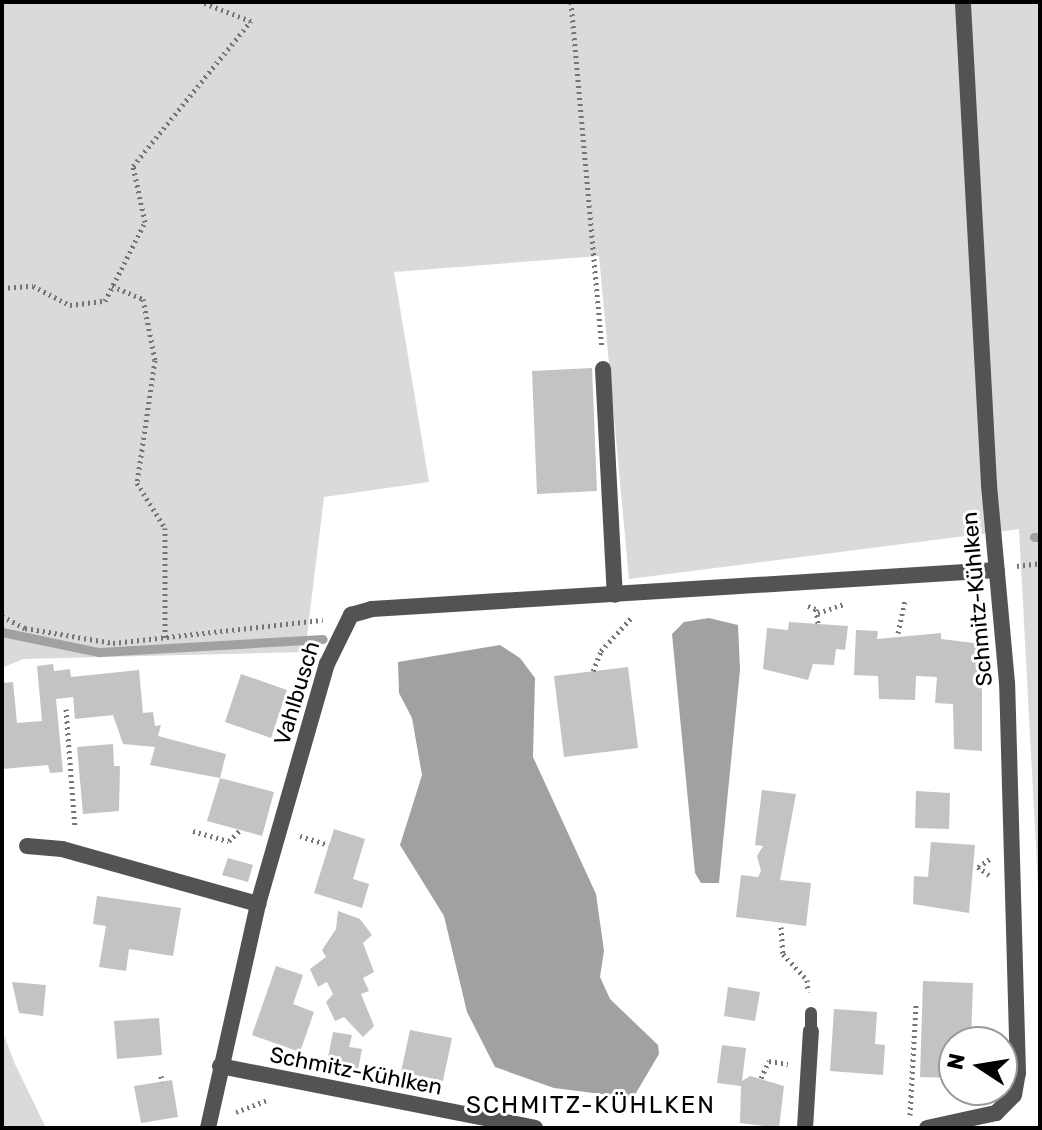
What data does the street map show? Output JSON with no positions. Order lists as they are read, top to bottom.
{
  "streets": {
    "street": ["Schmitz-Kühlken", "Vahlbusch"]
  },
  "crossings": [
    ["Schmitz-Kühlken", "Vahlbusch"]
  ],
  "districts": ["SCHMITZ-KÜHLKEN"],
  "north": "left"
}
